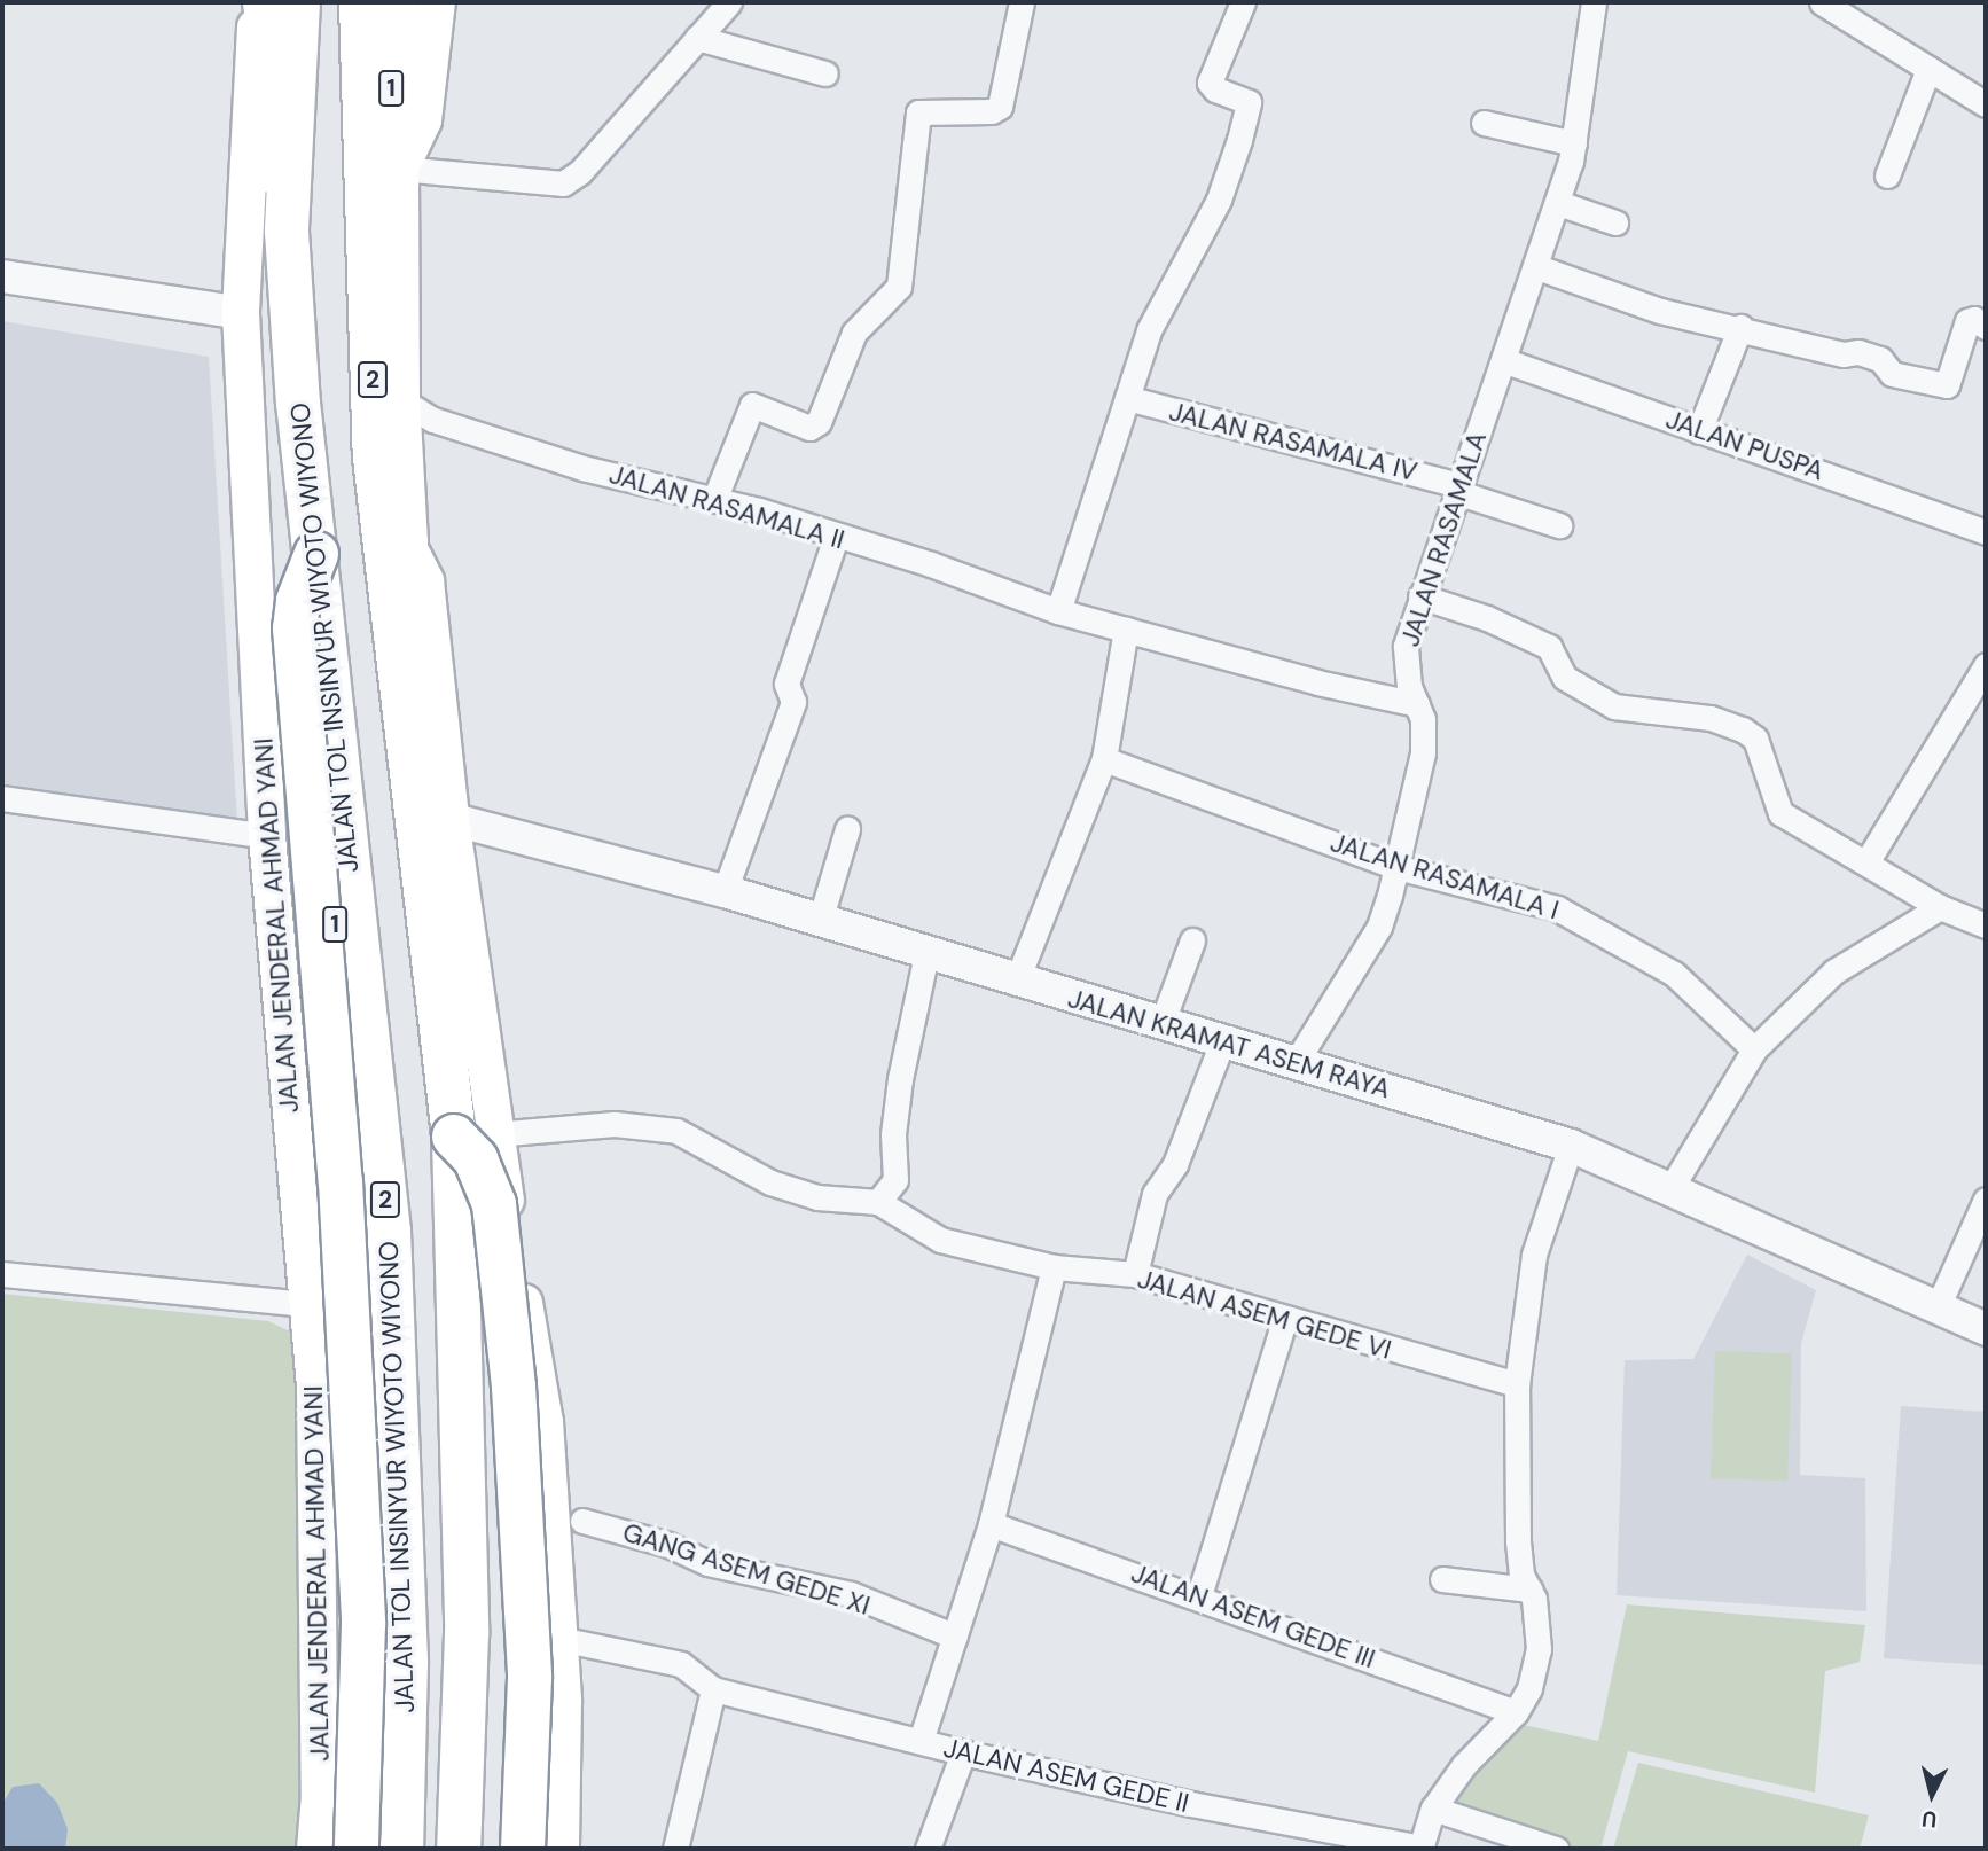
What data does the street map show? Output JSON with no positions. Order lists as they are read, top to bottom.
{
  "streets": {
    "highway": [
      "1",
      "2",
      "JALAN TOL INSINYUR WIYOTO WIYONO",
      "JALAN JENDERAL AHMAD YANI"
    ],
    "street": [
      "JALAN RASAMALA IV",
      "JALAN PUSPA",
      "JALAN RASAMALA II",
      "JALAN RASAMALA",
      "JALAN RASAMALA I",
      "JALAN KRAMAT ASEM RAYA",
      "JALAN ASEM GEDE VI",
      "GANG ASEM GEDE XI",
      "JALAN ASEM GEDE III",
      "JALAN ASEM GEDE II"
    ]
  },
  "crossings": [
    ["1", "2"],
    ["1", "JALAN RASAMALA II"],
    ["1", "JALAN KRAMAT ASEM RAYA"],
    ["1", "JALAN ASEM GEDE II"],
    ["JALAN RASAMALA IV", "JALAN RASAMALA"],
    ["JALAN PUSPA", "JALAN RASAMALA"],
    ["JALAN RASAMALA II", "JALAN RASAMALA"],
    ["JALAN RASAMALA", "JALAN RASAMALA I"],
    ["JALAN RASAMALA", "JALAN KRAMAT ASEM RAYA"]
  ],
  "north": "bottom"
}
